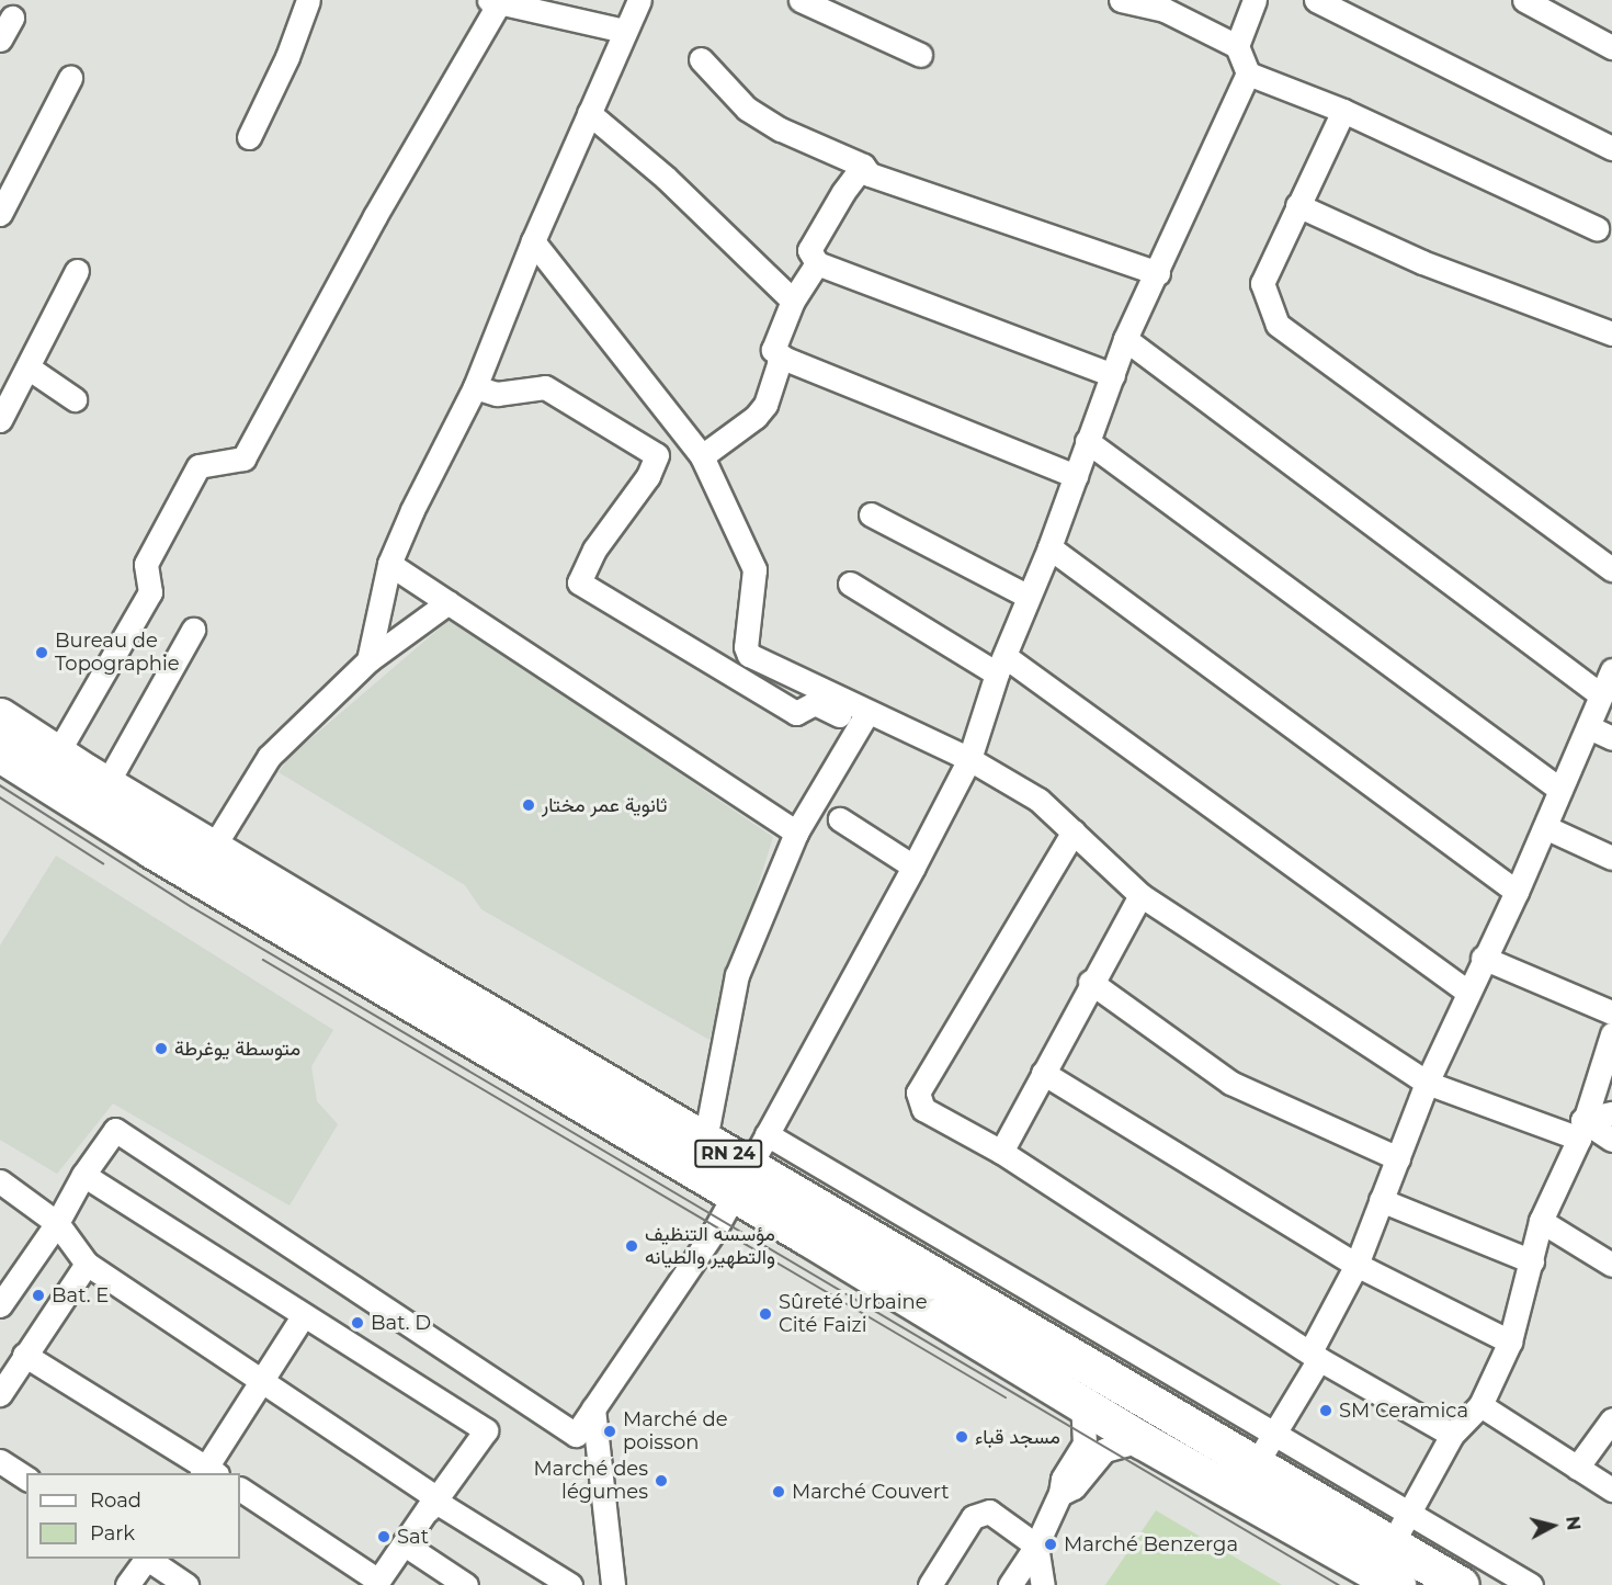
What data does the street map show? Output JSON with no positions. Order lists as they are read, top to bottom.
{
  "streets": {
    "main road": ["RN 24"]
  },
  "places": [
    "Bureau de Topographie",
    "ثانوية عمر مختار",
    "متوسطة يوغرطة",
    "مؤسسه التنظيف والتطهير والطيانه",
    "Bat. E",
    "Sûreté Urbaine Cité Faizi",
    "Bat. D",
    "SM Ceramica",
    "Marché de poisson",
    "مسجد قباء",
    "Marché des légumes",
    "Marché Couvert",
    "Sat",
    "Marché Benzerga"
  ],
  "legend": ["Road", "Park"],
  "north": "right"
}
